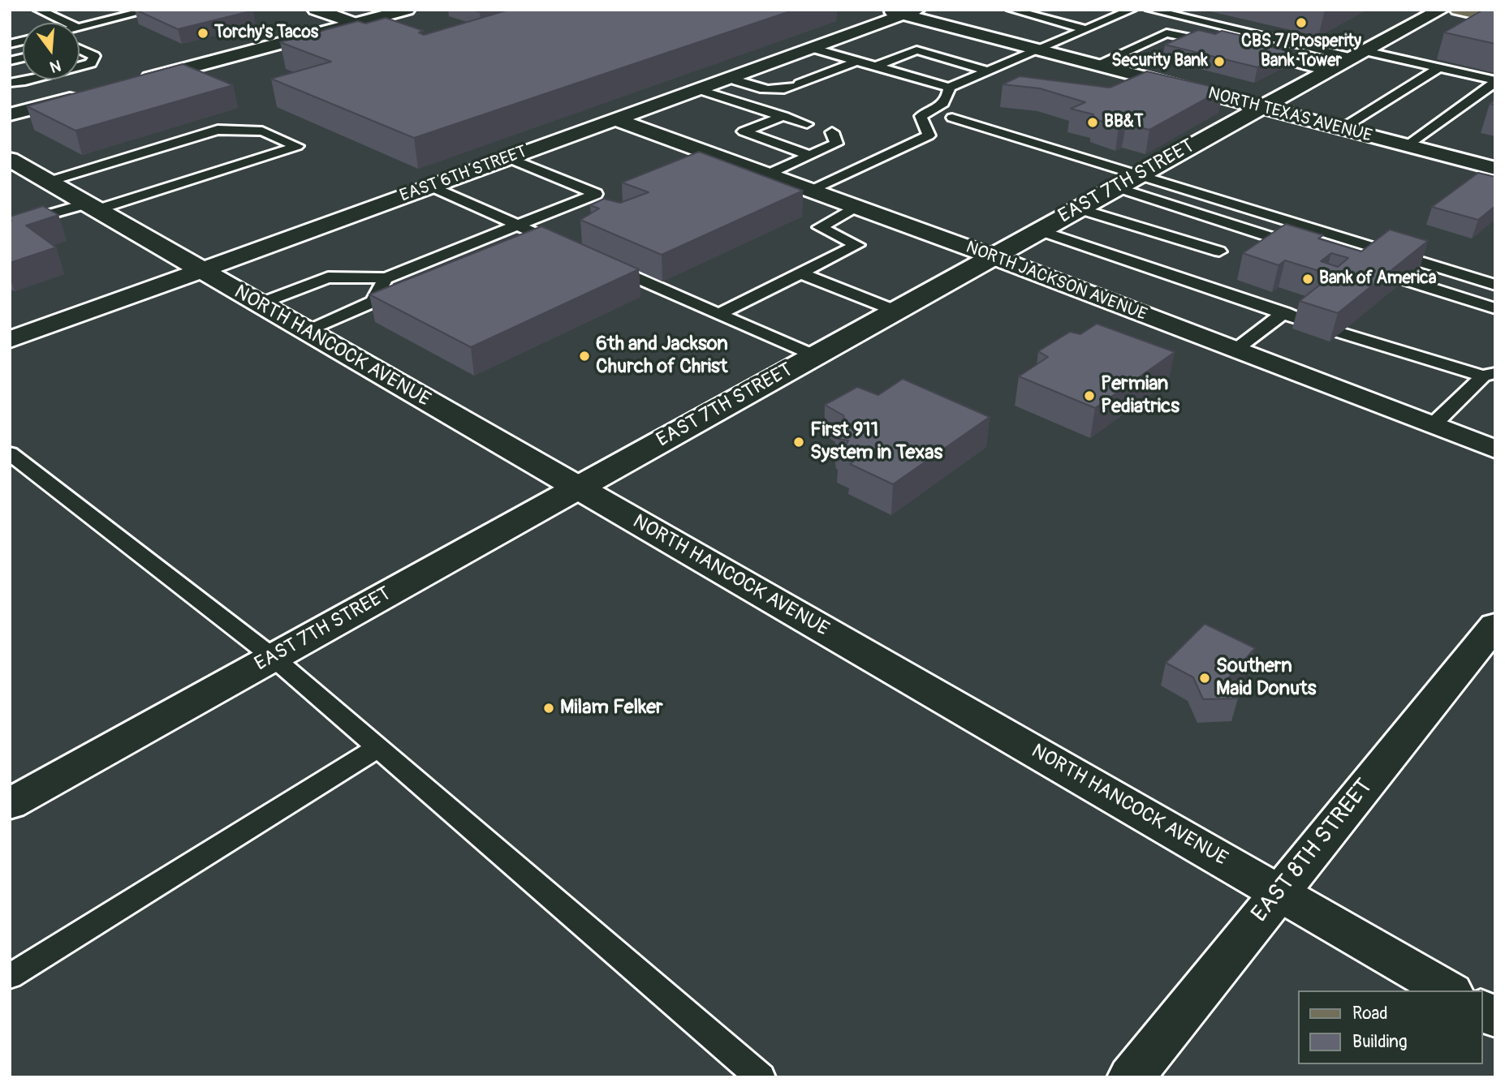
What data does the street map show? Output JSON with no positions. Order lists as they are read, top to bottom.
{
  "streets": {
    "street": [
      "NORTH TEXAS AVENUE",
      "EAST 6TH STREET",
      "EAST 7TH STREET",
      "NORTH JACKSON AVENUE",
      "NORTH HANCOCK AVENUE",
      "EAST 8TH STREET"
    ]
  },
  "crossings": [
    ["NORTH TEXAS AVENUE", "EAST 6TH STREET"],
    ["NORTH TEXAS AVENUE", "EAST 7TH STREET"],
    ["EAST 6TH STREET", "NORTH JACKSON AVENUE"],
    ["EAST 6TH STREET", "NORTH HANCOCK AVENUE"],
    ["EAST 7TH STREET", "NORTH JACKSON AVENUE"],
    ["EAST 7TH STREET", "NORTH HANCOCK AVENUE"],
    ["NORTH HANCOCK AVENUE", "EAST 8TH STREET"]
  ],
  "places": [
    "CBS 7/Prosperity Bank Tower",
    "Torchy's Tacos",
    "Security Bank",
    "BB&T",
    "Bank of America",
    "6th and Jackson Church of Christ",
    "Permian Pediatrics",
    "First 911 System in Texas",
    "Southern Maid Donuts",
    "Milam Felker"
  ],
  "legend": ["Road", "Building"],
  "north": "bottom"
}
